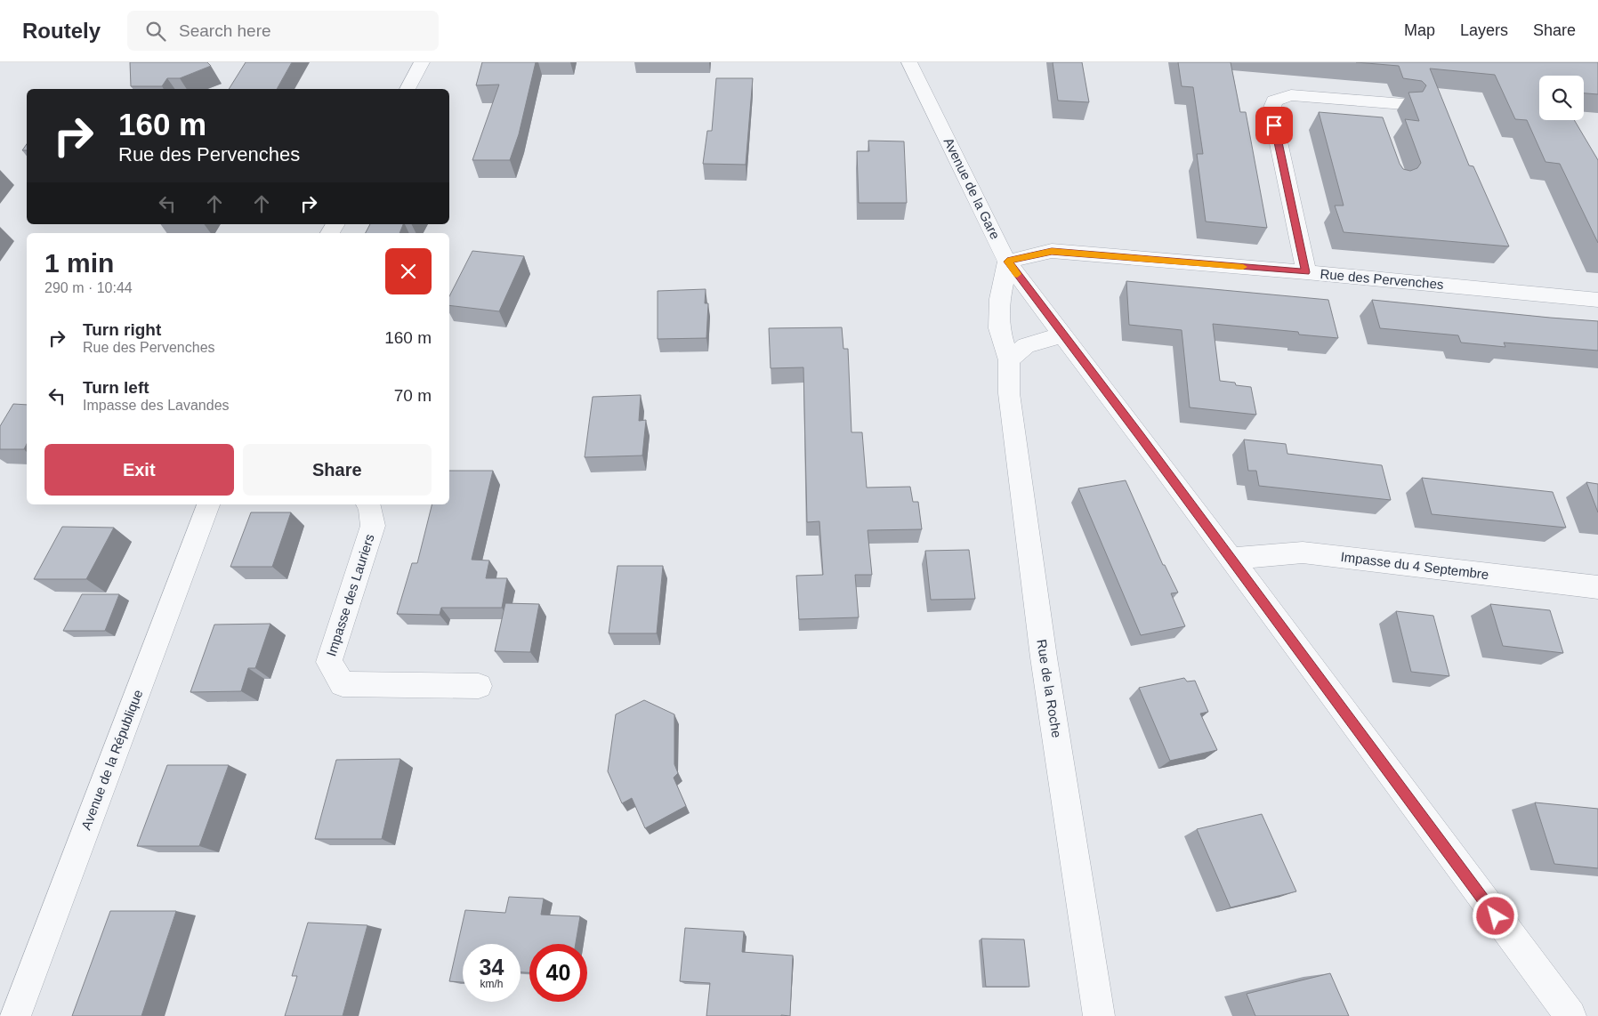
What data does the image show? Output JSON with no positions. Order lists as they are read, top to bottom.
{
  "streets": {
    "street": [
      "Avenue de la Gare",
      "Rue des Pervenches",
      "Impasse du 4 Septembre",
      "Impasse des Lauriers",
      "Rue de la Roche",
      "Avenue de la République"
    ]
  },
  "crossings": [
    ["Avenue de la Gare", "Rue des Pervenches"],
    ["Avenue de la Gare", "Impasse du 4 Septembre"],
    ["Avenue de la Gare", "Rue de la Roche"],
    ["Rue des Pervenches", "Rue de la Roche"]
  ],
  "page": {
    "header": "Routely",
    "search": "Search here",
    "nav": ["Map", "Layers", "Share"],
    "turn": ["160 m", "Rue des Pervenches"],
    "heading": ["1 min", "290 m · 10:44"],
    "list": [
      {
        "name": "Turn right",
        "note": "Rue des Pervenches",
        "value": "160 m"
      },
      {
        "name": "Turn left",
        "note": "Impasse des Lavandes",
        "value": "70 m"
      }
    ],
    "buttons": ["Exit", "Share"],
    "speed": "34 km/h",
    "limit": "40"
  }
}
